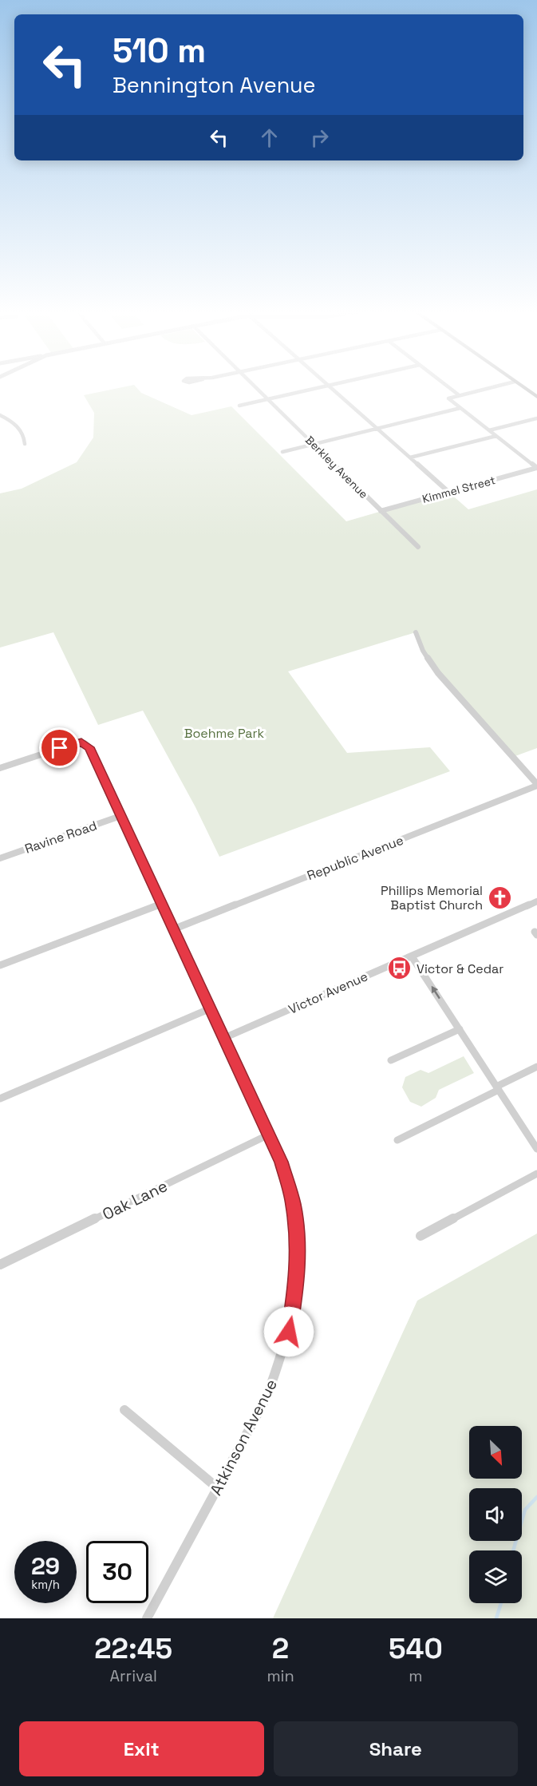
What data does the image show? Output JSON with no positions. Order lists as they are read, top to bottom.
{
  "streets": {
    "street": [
      "Berkley Avenue",
      "Kimmel Street",
      "Ravine Road",
      "Republic Avenue",
      "Victor Avenue",
      "Oak Lane",
      "Atkinson Avenue"
    ]
  },
  "crossings": [
    ["Berkley Avenue", "Kimmel Street"],
    ["Ravine Road", "Atkinson Avenue"],
    ["Republic Avenue", "Atkinson Avenue"],
    ["Victor Avenue", "Atkinson Avenue"],
    ["Oak Lane", "Atkinson Avenue"]
  ],
  "parks": ["Boehme Park"],
  "places": {
    "church": ["Phillips Memorial Baptist Church"],
    "bus stop": ["Victor & Cedar"]
  },
  "north": "bottom right",
  "page": {
    "turn": ["510 m", "Bennington Avenue"],
    "speed": "29 km/h",
    "limit": "30",
    "eta": [
      "22:45",
      "Arrival",
      "2",
      "min",
      "540",
      "m"
    ],
    "buttons": ["Exit", "Share"]
  }
}
